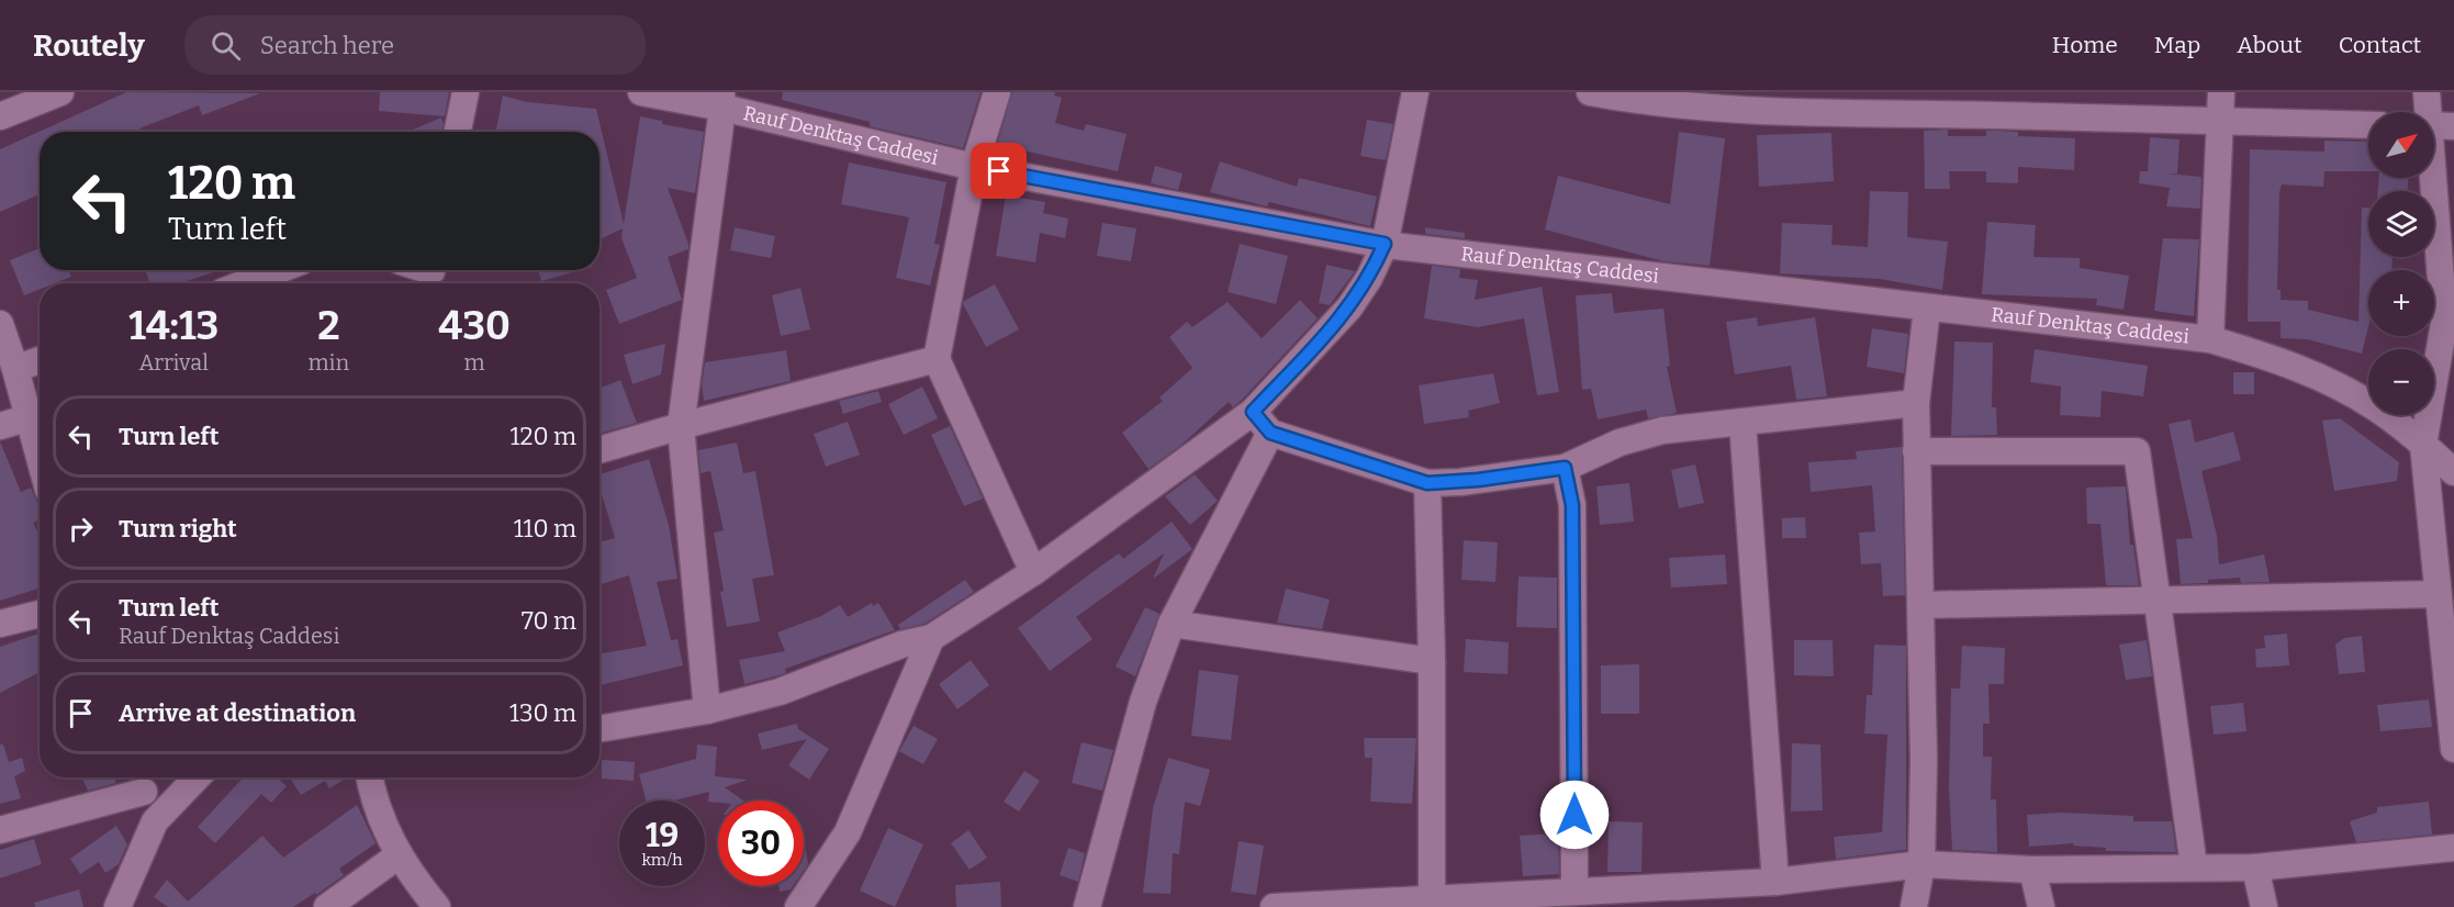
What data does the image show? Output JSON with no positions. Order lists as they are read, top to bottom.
{
  "streets": {
    "street": ["Rauf Denktaş Caddesi"]
  },
  "north": "top right",
  "page": {
    "header": "Routely",
    "search": "Search here",
    "nav": [
      "Home",
      "Map",
      "About",
      "Contact"
    ],
    "map_buttons": ["+", "−"],
    "turn": ["120 m", "Turn left"],
    "eta": [
      "14:13",
      "Arrival",
      "2",
      "min",
      "430",
      "m"
    ],
    "list": [
      {
        "name": "Turn left",
        "value": "120 m"
      },
      {
        "name": "Turn right",
        "value": "110 m"
      },
      {
        "name": "Turn left",
        "note": "Rauf Denktaş Caddesi",
        "value": "70 m"
      },
      {
        "name": "Arrive at destination",
        "value": "130 m"
      }
    ],
    "speed": "19 km/h",
    "limit": "30"
  }
}
